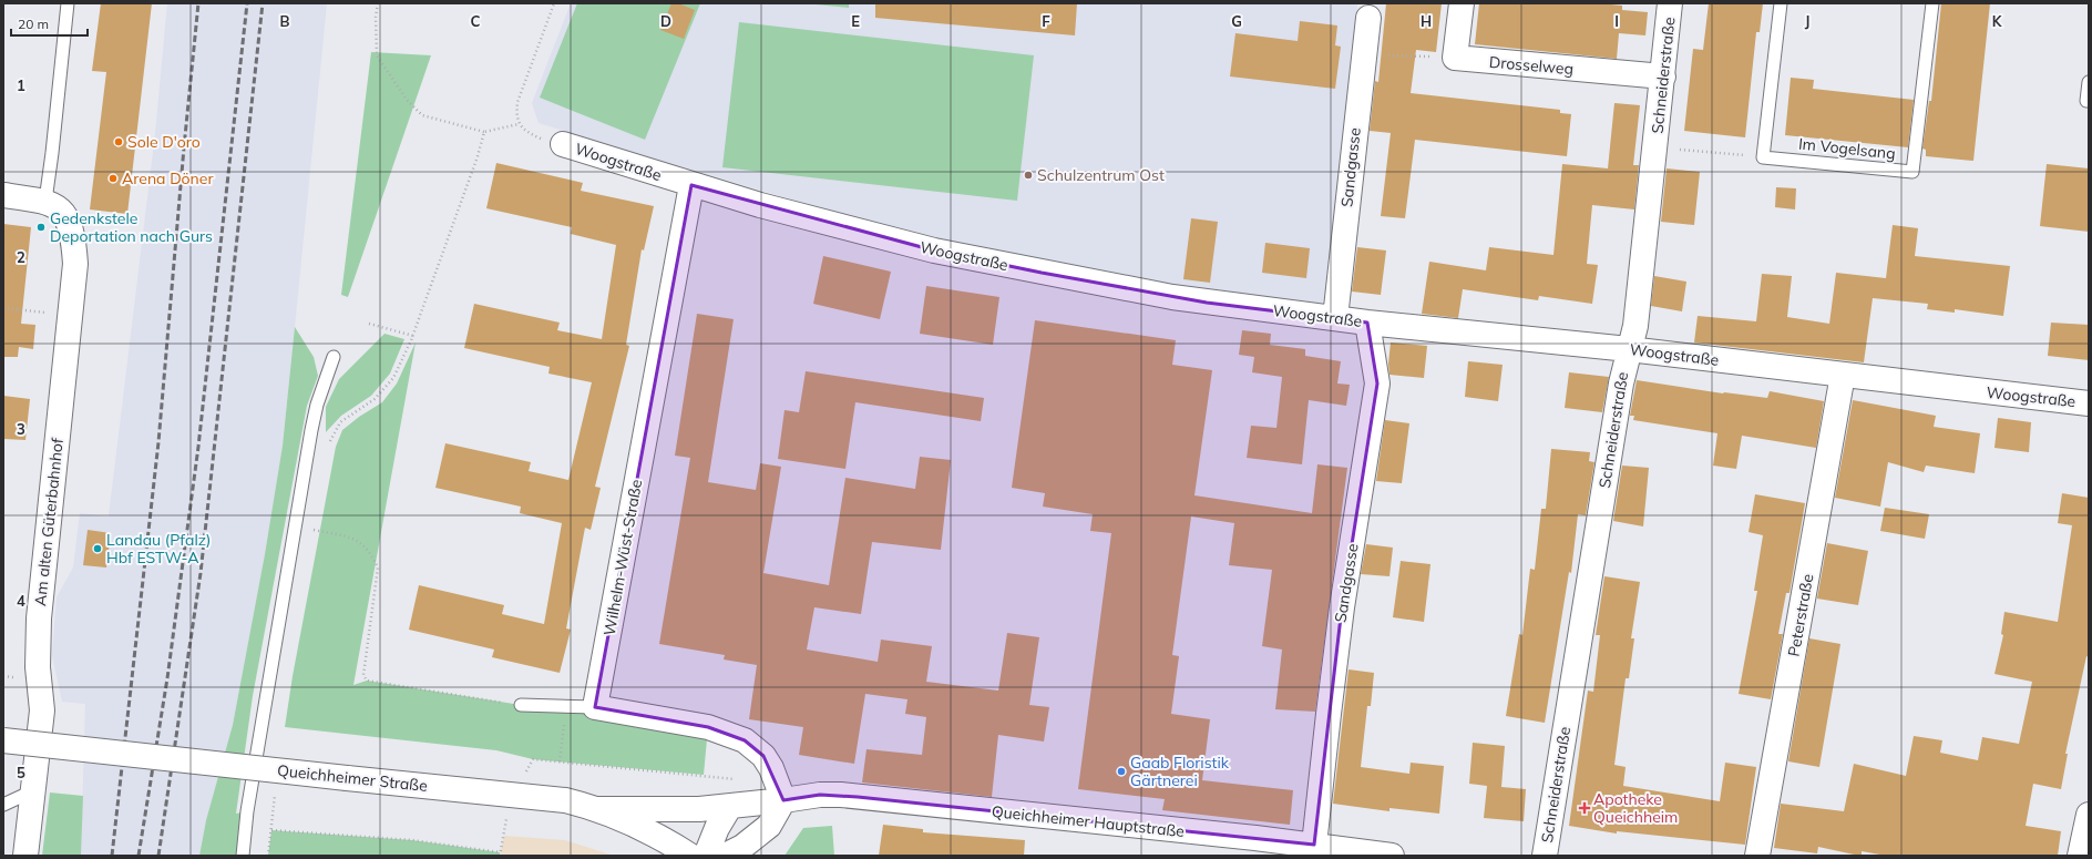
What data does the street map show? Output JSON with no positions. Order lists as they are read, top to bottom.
{
  "streets": {
    "street": [
      "Drosselweg",
      "Schneiderstraße",
      "Woogstraße",
      "Sandgasse",
      "Am alten Güterbahnhof",
      "Wilhelm-Wüst-Straße",
      "Peterstraße",
      "Queichheimer Straße",
      "Queichheimer Hauptstraße"
    ],
    "lane": ["Im Vogelsang"]
  },
  "crossings": [
    ["Drosselweg", "Schneiderstraße"],
    ["Schneiderstraße", "Woogstraße"],
    ["Woogstraße", "Sandgasse"],
    ["Woogstraße", "Wilhelm-Wüst-Straße"],
    ["Woogstraße", "Peterstraße"],
    ["Sandgasse", "Queichheimer Hauptstraße"],
    ["Queichheimer Straße", "Queichheimer Hauptstraße"]
  ],
  "places": {
    "other": [
      "Sole D'oro",
      "Schulzentrum Ost",
      "Arena Döner",
      "Gedenkstele Deportation nach Gurs",
      "Landau (Pfalz) Hbf ESTW-A",
      "Gaab Floristik Gärtnerei"
    ],
    "health": ["Apotheke Queichheim"]
  },
  "scale_bar": "20 m",
  "grid": {
    "columns": [
      "B",
      "C",
      "D",
      "E",
      "F",
      "G",
      "H",
      "I",
      "J",
      "K"
    ],
    "rows": [
      "1",
      "2",
      "3",
      "4",
      "5"
    ]
  }
}
